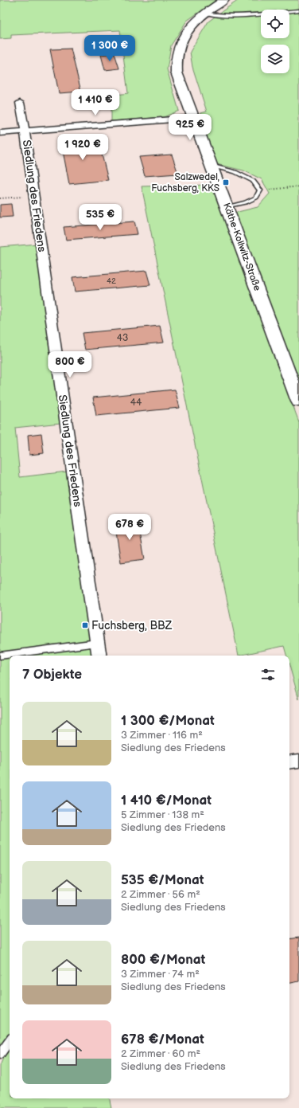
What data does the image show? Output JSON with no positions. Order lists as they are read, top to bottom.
{
  "streets": {
    "main road": ["Käthe-Kollwitz-Straße"],
    "street": ["Siedlung des Friedens"]
  },
  "crossings": [
    ["Siedlung des Friedens", "Käthe-Kollwitz-Straße"]
  ],
  "places": {
    "transit": ["Salzwedel, Fuchsberg, KKS", "Fuchsberg, BBZ"]
  },
  "house_numbers": ["42", "43", "44"],
  "page": {
    "price": [
      "1 300 €",
      "1 410 €",
      "925 €",
      "1 920 €",
      "535 €",
      "800 €",
      "678 €"
    ],
    "heading": "7 Objekte",
    "list": [
      {
        "name": "1 300 €/Monat",
        "note": "3 Zimmer · 116 m² · Siedlung des Friedens"
      },
      {
        "name": "1 410 €/Monat",
        "note": "5 Zimmer · 138 m² · Siedlung des Friedens"
      },
      {
        "name": "535 €/Monat",
        "note": "2 Zimmer · 56 m² · Siedlung des Friedens"
      },
      {
        "name": "800 €/Monat",
        "note": "3 Zimmer · 74 m² · Siedlung des Friedens"
      },
      {
        "name": "678 €/Monat",
        "note": "2 Zimmer · 60 m² · Siedlung des Friedens"
      }
    ]
  }
}
